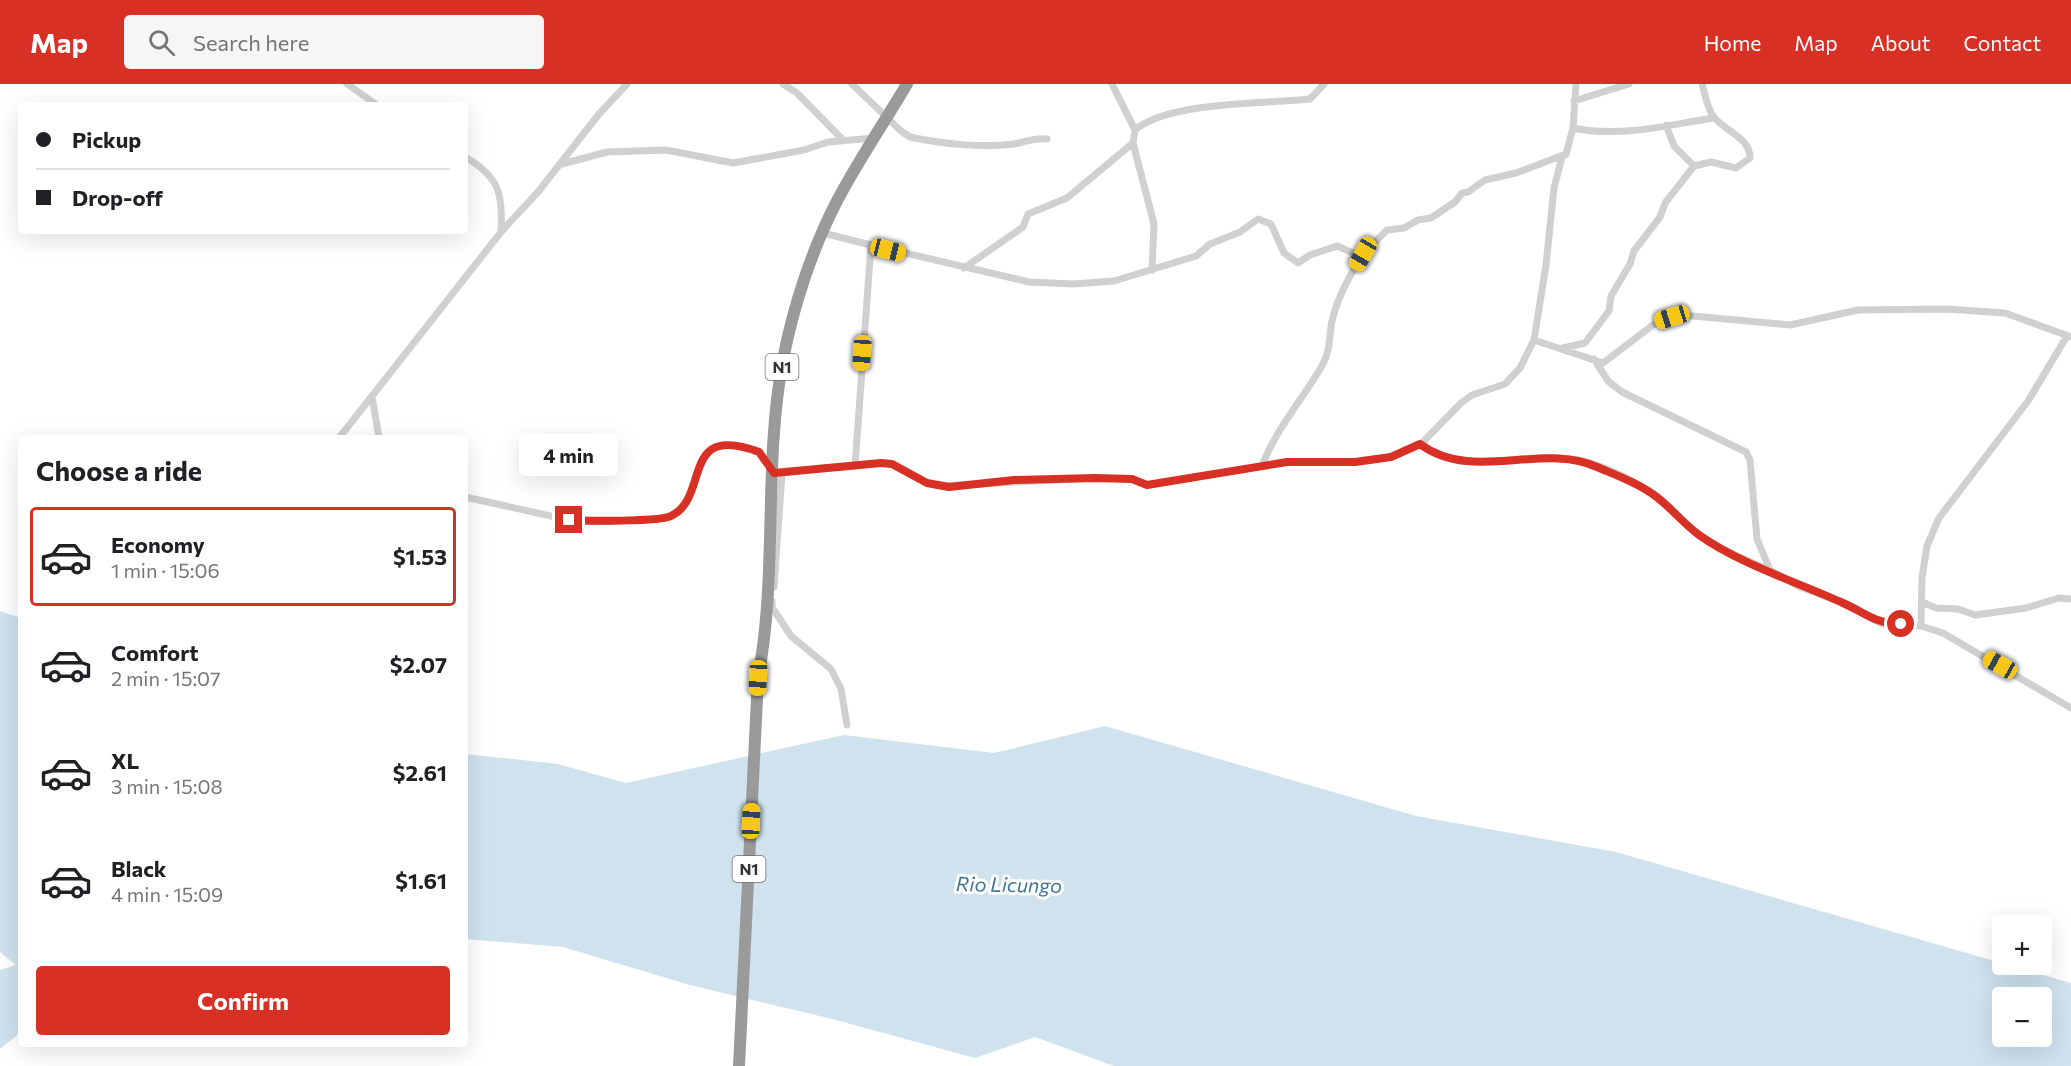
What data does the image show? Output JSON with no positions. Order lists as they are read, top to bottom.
{
  "streets": {
    "highway": ["N1"]
  },
  "water": ["Rio Licungo"],
  "page": {
    "header": "Map",
    "search": "Search here",
    "nav": [
      "Home",
      "Map",
      "About",
      "Contact"
    ],
    "banner": ["Pickup", "Drop-off"],
    "bubble": "4 min",
    "heading": "Choose a ride",
    "list": [
      {
        "name": "Economy",
        "note": "1 min · 15:06",
        "value": "$1.53"
      },
      {
        "name": "Comfort",
        "note": "2 min · 15:07",
        "value": "$2.07"
      },
      {
        "name": "XL",
        "note": "3 min · 15:08",
        "value": "$2.61"
      },
      {
        "name": "Black",
        "note": "4 min · 15:09",
        "value": "$1.61"
      }
    ],
    "map_buttons": ["+", "−"],
    "buttons": "Confirm"
  }
}
